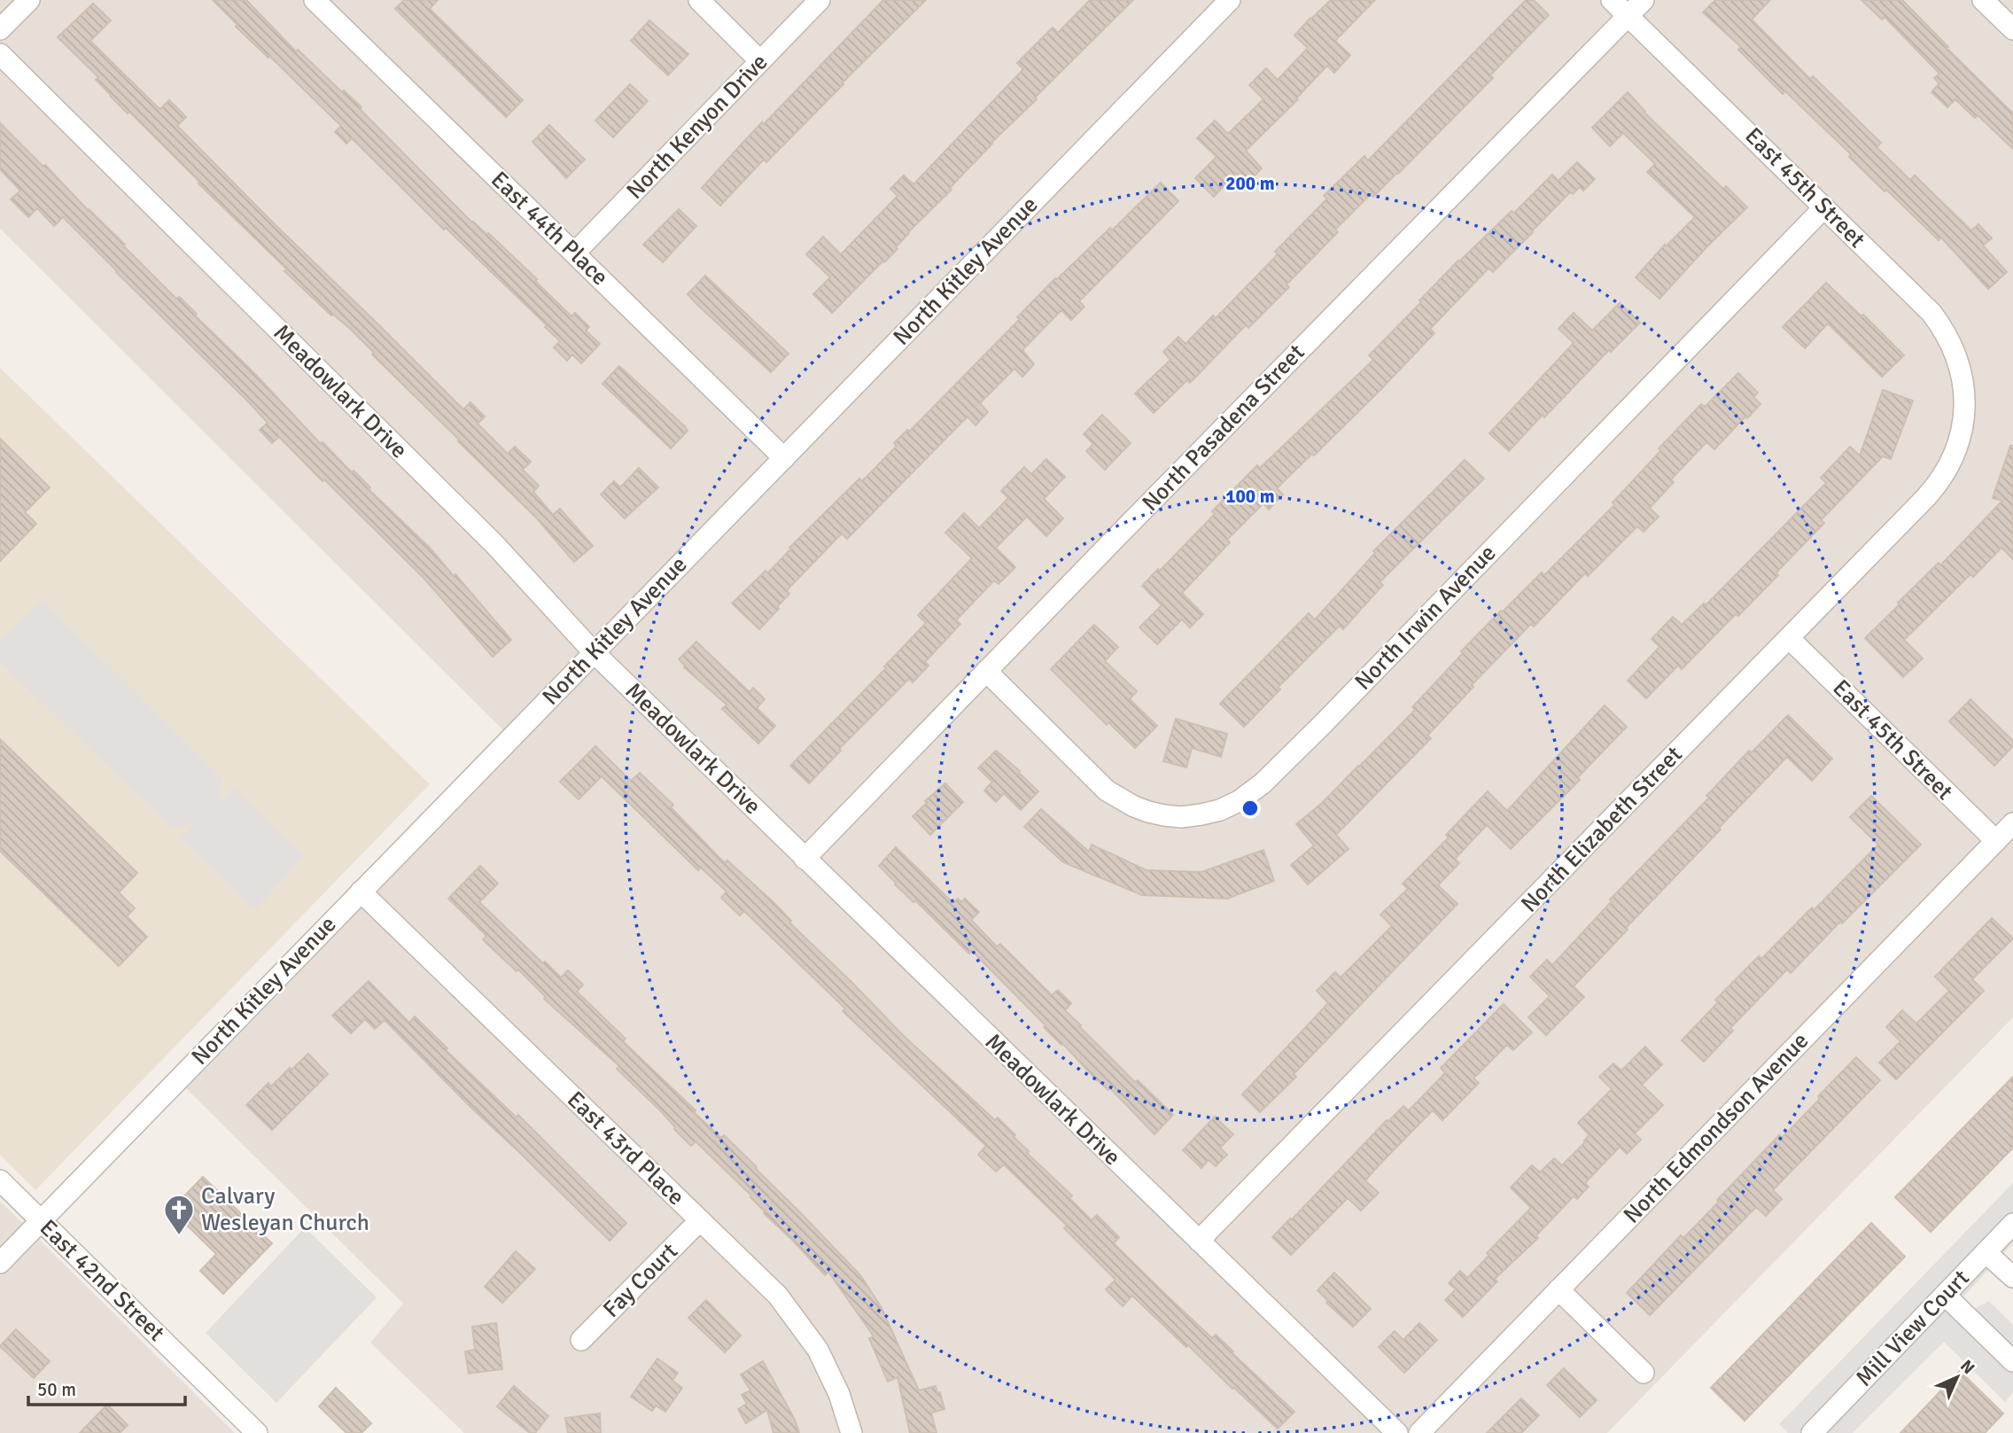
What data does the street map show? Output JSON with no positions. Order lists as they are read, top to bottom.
{
  "streets": {
    "street": [
      "North Kenyon Drive",
      "East 45th Street",
      "East 44th Place",
      "North Kitley Avenue",
      "Meadowlark Drive",
      "North Pasadena Street",
      "North Irwin Avenue",
      "North Elizabeth Street",
      "North Edmondson Avenue",
      "East 43rd Place",
      "East 42nd Street",
      "Fay Court",
      "Mill View Court"
    ]
  },
  "crossings": [
    ["North Kenyon Drive", "East 44th Place"],
    ["East 45th Street", "North Pasadena Street"],
    ["East 45th Street", "North Irwin Avenue"],
    ["East 45th Street", "North Elizabeth Street"],
    ["East 45th Street", "North Edmondson Avenue"],
    ["East 44th Place", "North Kitley Avenue"],
    ["North Kitley Avenue", "Meadowlark Drive"],
    ["North Kitley Avenue", "East 43rd Place"],
    ["North Kitley Avenue", "East 42nd Street"],
    ["Meadowlark Drive", "North Pasadena Street"],
    ["Meadowlark Drive", "North Elizabeth Street"],
    ["North Pasadena Street", "North Irwin Avenue"],
    ["East 43rd Place", "Fay Court"]
  ],
  "places": {
    "church": ["Calvary Wesleyan Church"]
  },
  "scale_bar": "50 m",
  "north": "top right",
  "rings": ["200 m", "100 m"]
}
